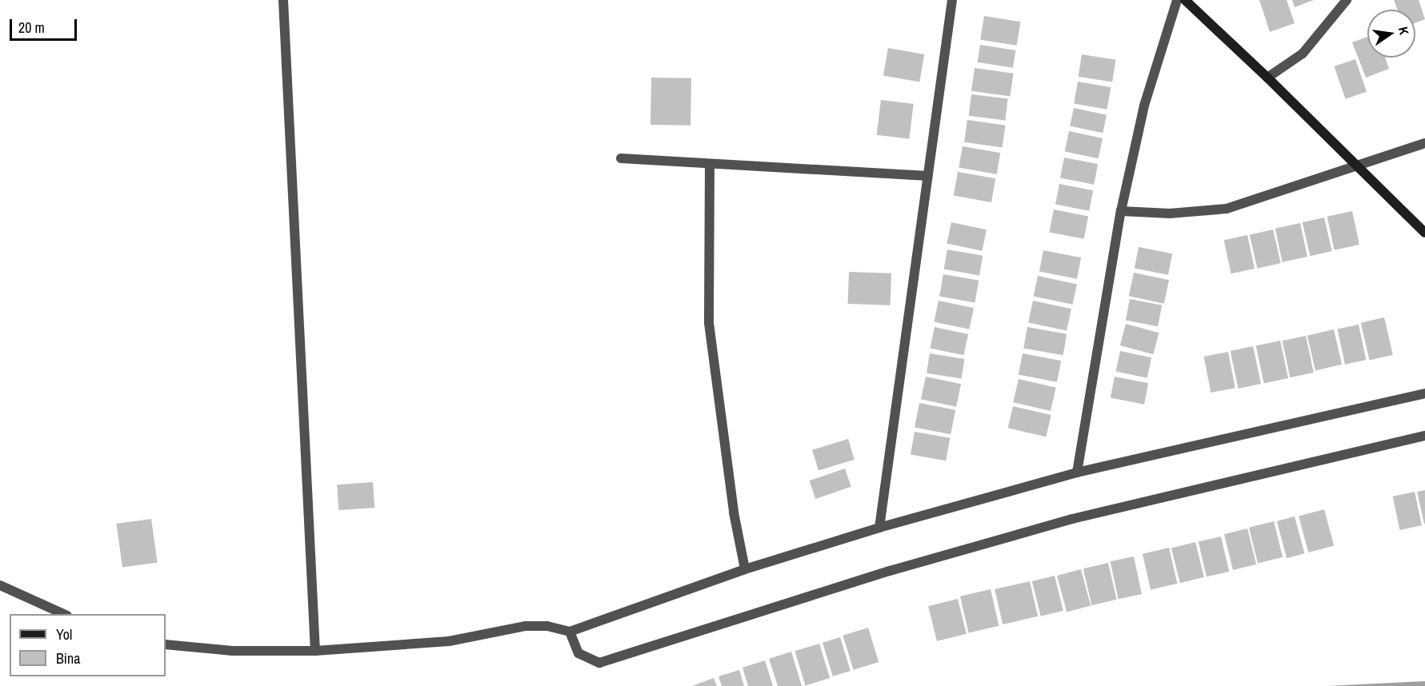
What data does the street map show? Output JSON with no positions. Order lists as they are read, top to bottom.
{
  "legend": ["Yol", "Bina"],
  "scale_bar": "20 m",
  "north": "right"
}
